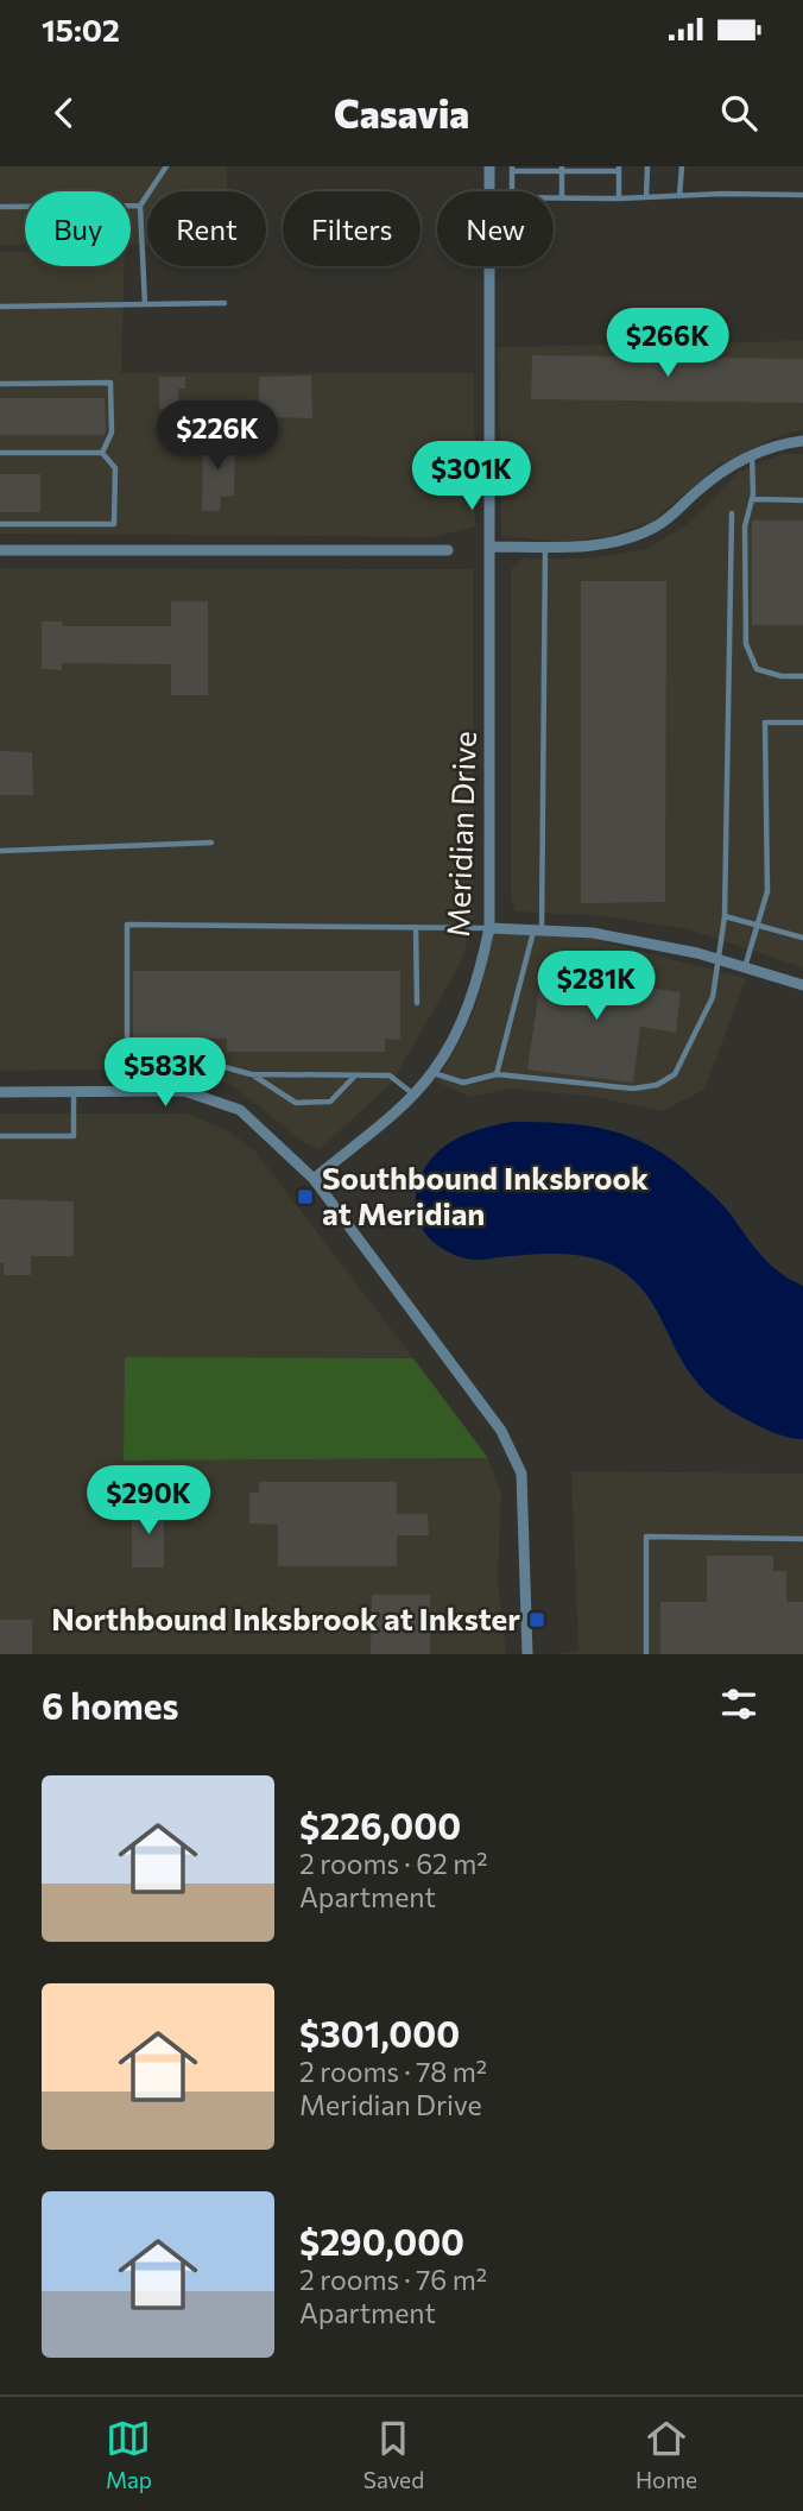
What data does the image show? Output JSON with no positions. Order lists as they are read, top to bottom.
{
  "streets": {
    "street": ["Meridian Drive"]
  },
  "places": {
    "transit": ["Southbound Inksbrook at Meridian", "Northbound Inksbrook at Inkster"]
  },
  "page": {
    "status": "15:02",
    "header": "Casavia",
    "chip": [
      "Buy",
      "Rent",
      "Filters",
      "New"
    ],
    "price": [
      "$266K",
      "$226K",
      "$301K",
      "$281K",
      "$583K",
      "$290K"
    ],
    "heading": "6 homes",
    "list": [
      {
        "name": "$226,000",
        "note": "2 rooms · 62 m² · Apartment"
      },
      {
        "name": "$301,000",
        "note": "2 rooms · 78 m² · Meridian Drive"
      },
      {
        "name": "$290,000",
        "note": "2 rooms · 76 m² · Apartment"
      }
    ],
    "tabs": ["Map", "Saved", "Home"]
  }
}
